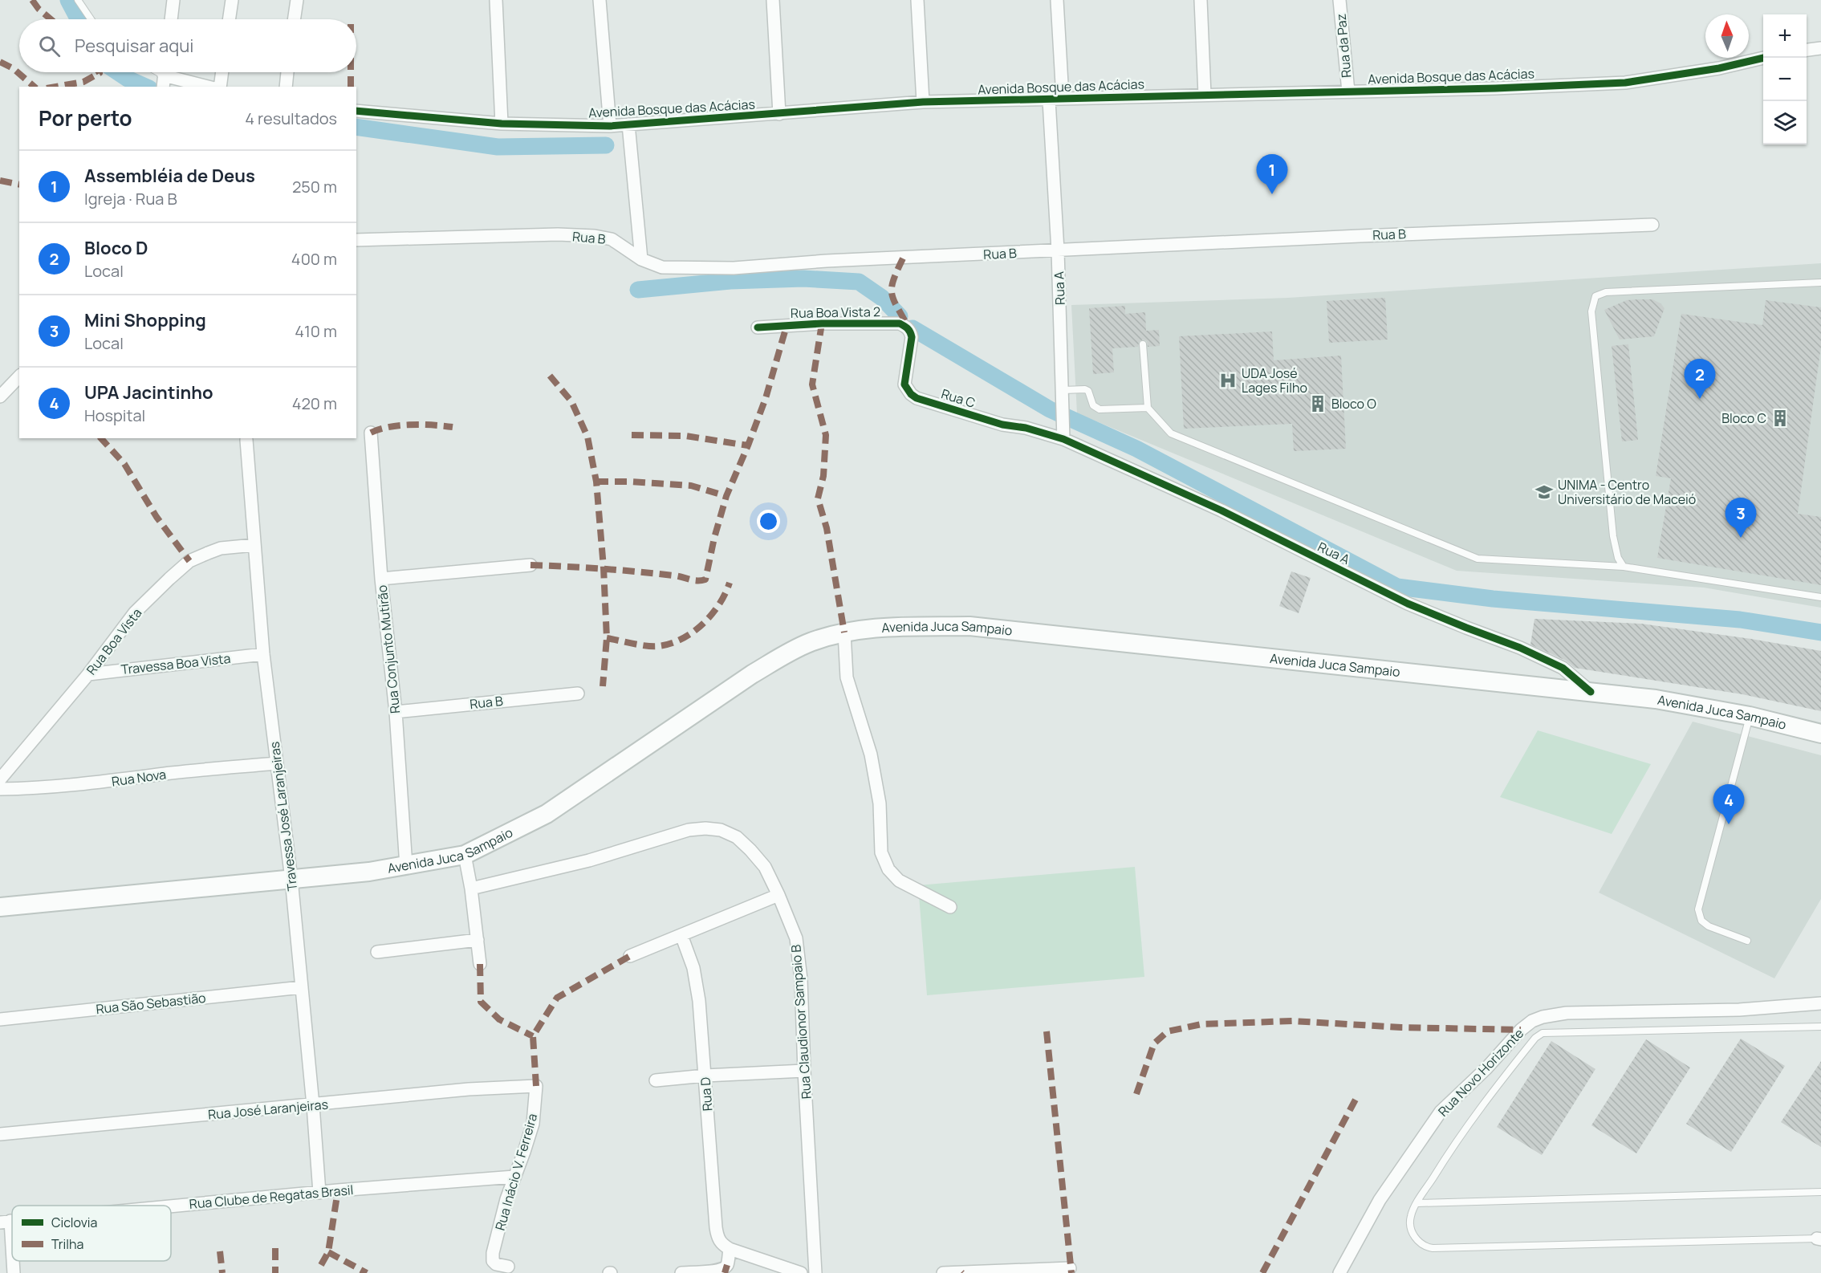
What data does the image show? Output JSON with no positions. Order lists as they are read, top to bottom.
{
  "streets": {
    "main road": ["Avenida Juca Sampaio"],
    "street": [
      "Rua da Paz",
      "Avenida Bosque das Acácias",
      "Rua B",
      "Rua A",
      "Rua Boa Vista 2",
      "Rua C",
      "Rua Boa Vista",
      "Rua Conjunto Mutirão",
      "Travessa Boa Vista",
      "Rua Nova",
      "Travessa José Laranjeiras",
      "Rua São Sebastião",
      "Rua Claudionor Sampaio B",
      "Rua Novo Horizonte",
      "Rua D",
      "Rua José Laranjeiras",
      "Rua Inácio V. Ferreira",
      "Rua Clube de Regatas Brasil"
    ]
  },
  "crossings": [
    ["Rua da Paz", "Avenida Bosque das Acácias"],
    ["Avenida Bosque das Acácias", "Rua A"],
    ["Rua B", "Rua A"],
    ["Rua B", "Rua Conjunto Mutirão"],
    ["Rua A", "Rua C"],
    ["Rua A", "Avenida Juca Sampaio"],
    ["Rua Boa Vista 2", "Rua C"],
    ["Avenida Juca Sampaio", "Rua Conjunto Mutirão"],
    ["Avenida Juca Sampaio", "Travessa José Laranjeiras"],
    ["Rua Boa Vista", "Travessa Boa Vista"],
    ["Rua Boa Vista", "Travessa José Laranjeiras"],
    ["Travessa Boa Vista", "Travessa José Laranjeiras"],
    ["Rua Nova", "Travessa José Laranjeiras"],
    ["Travessa José Laranjeiras", "Rua São Sebastião"],
    ["Travessa José Laranjeiras", "Rua José Laranjeiras"],
    ["Travessa José Laranjeiras", "Rua Clube de Regatas Brasil"],
    ["Rua José Laranjeiras", "Rua Inácio V. Ferreira"],
    ["Rua Inácio V. Ferreira", "Rua Clube de Regatas Brasil"]
  ],
  "places": {
    "hospital": ["UDA José Lages Filho"],
    "building": ["Bloco O", "Bloco C"],
    "school or university": ["UNIMA - Centro Universitário de Maceió"]
  },
  "legend": ["Ciclovia", "Trilha"],
  "north": "top",
  "page": {
    "map_buttons": ["+", "−"],
    "search": "Pesquisar aqui",
    "heading": ["Por perto", "4 resultados"],
    "list": [
      {
        "mark": "1",
        "name": "Assembléia de Deus",
        "note": "Igreja · Rua B",
        "value": "250 m"
      },
      {
        "mark": "2",
        "name": "Bloco D",
        "note": "Local",
        "value": "400 m"
      },
      {
        "mark": "3",
        "name": "Mini Shopping",
        "note": "Local",
        "value": "410 m"
      },
      {
        "mark": "4",
        "name": "UPA Jacintinho",
        "note": "Hospital",
        "value": "420 m"
      }
    ],
    "pins": [
      "1",
      "2",
      "3",
      "4"
    ]
  }
}
